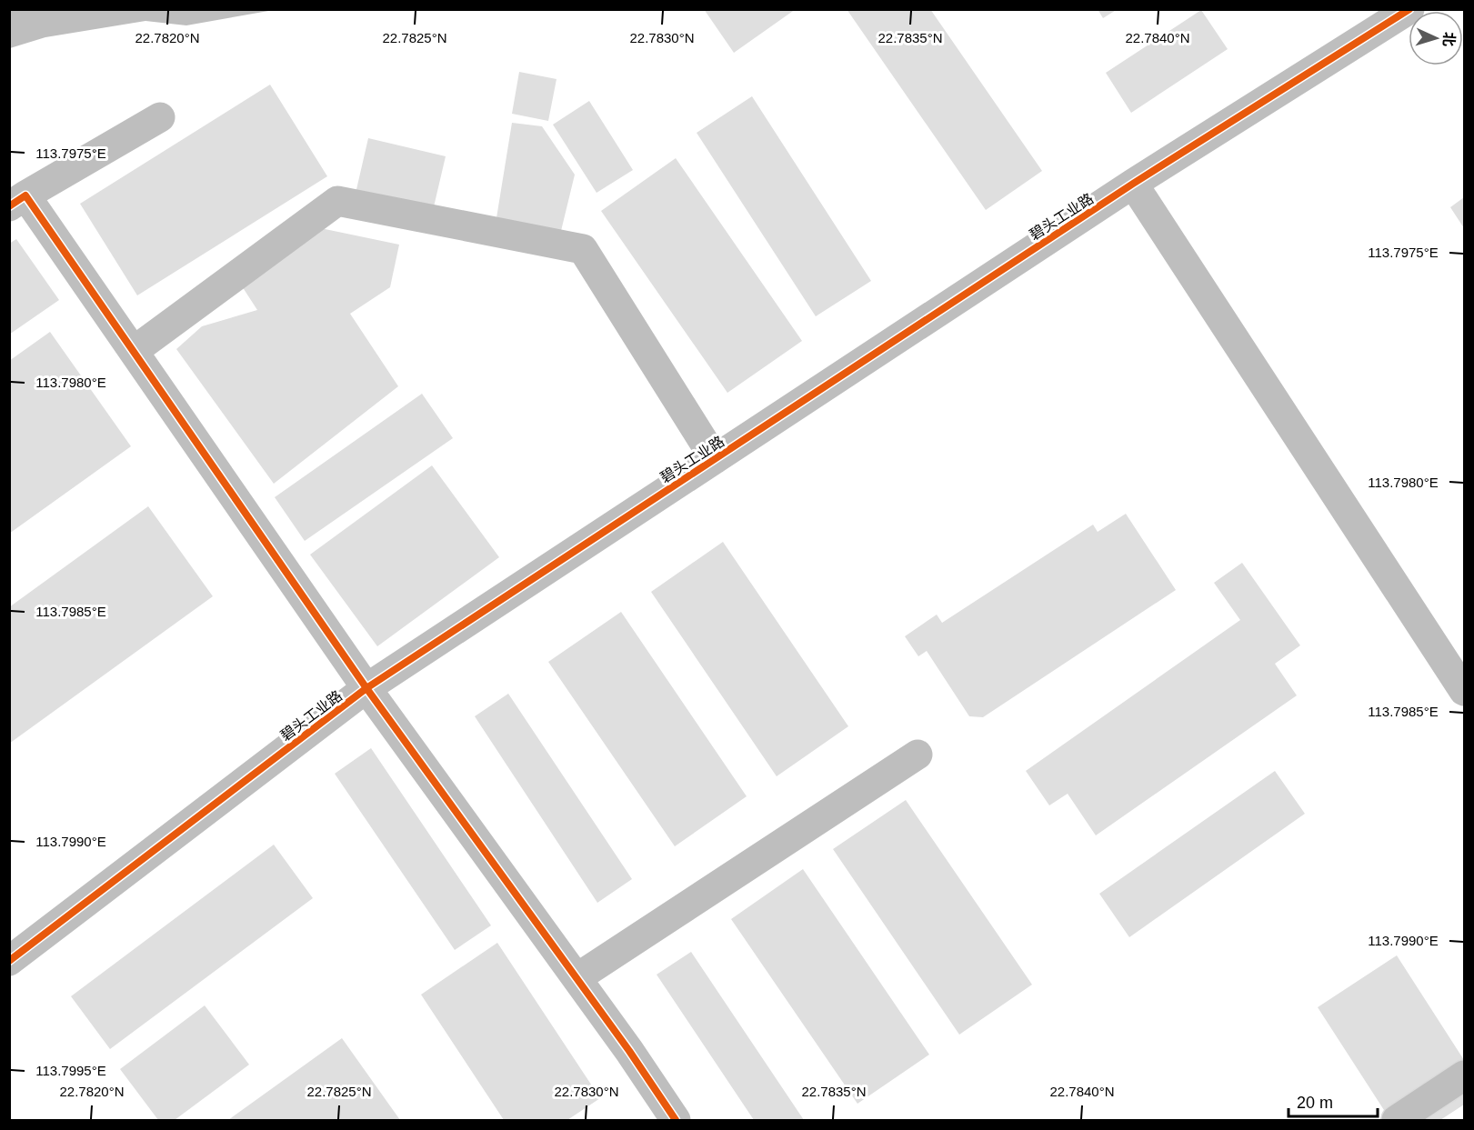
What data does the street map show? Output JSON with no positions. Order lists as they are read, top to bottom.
{
  "streets": {
    "street": ["碧头工业路"]
  },
  "scale_bar": "20 m",
  "north": "right",
  "coordinates": [
    "22.7820°N",
    "22.7825°N",
    "22.7830°N",
    "22.7835°N",
    "22.7840°N",
    "113.7975°E",
    "113.7980°E",
    "113.7985°E",
    "113.7990°E",
    "113.7995°E"
  ]
}
